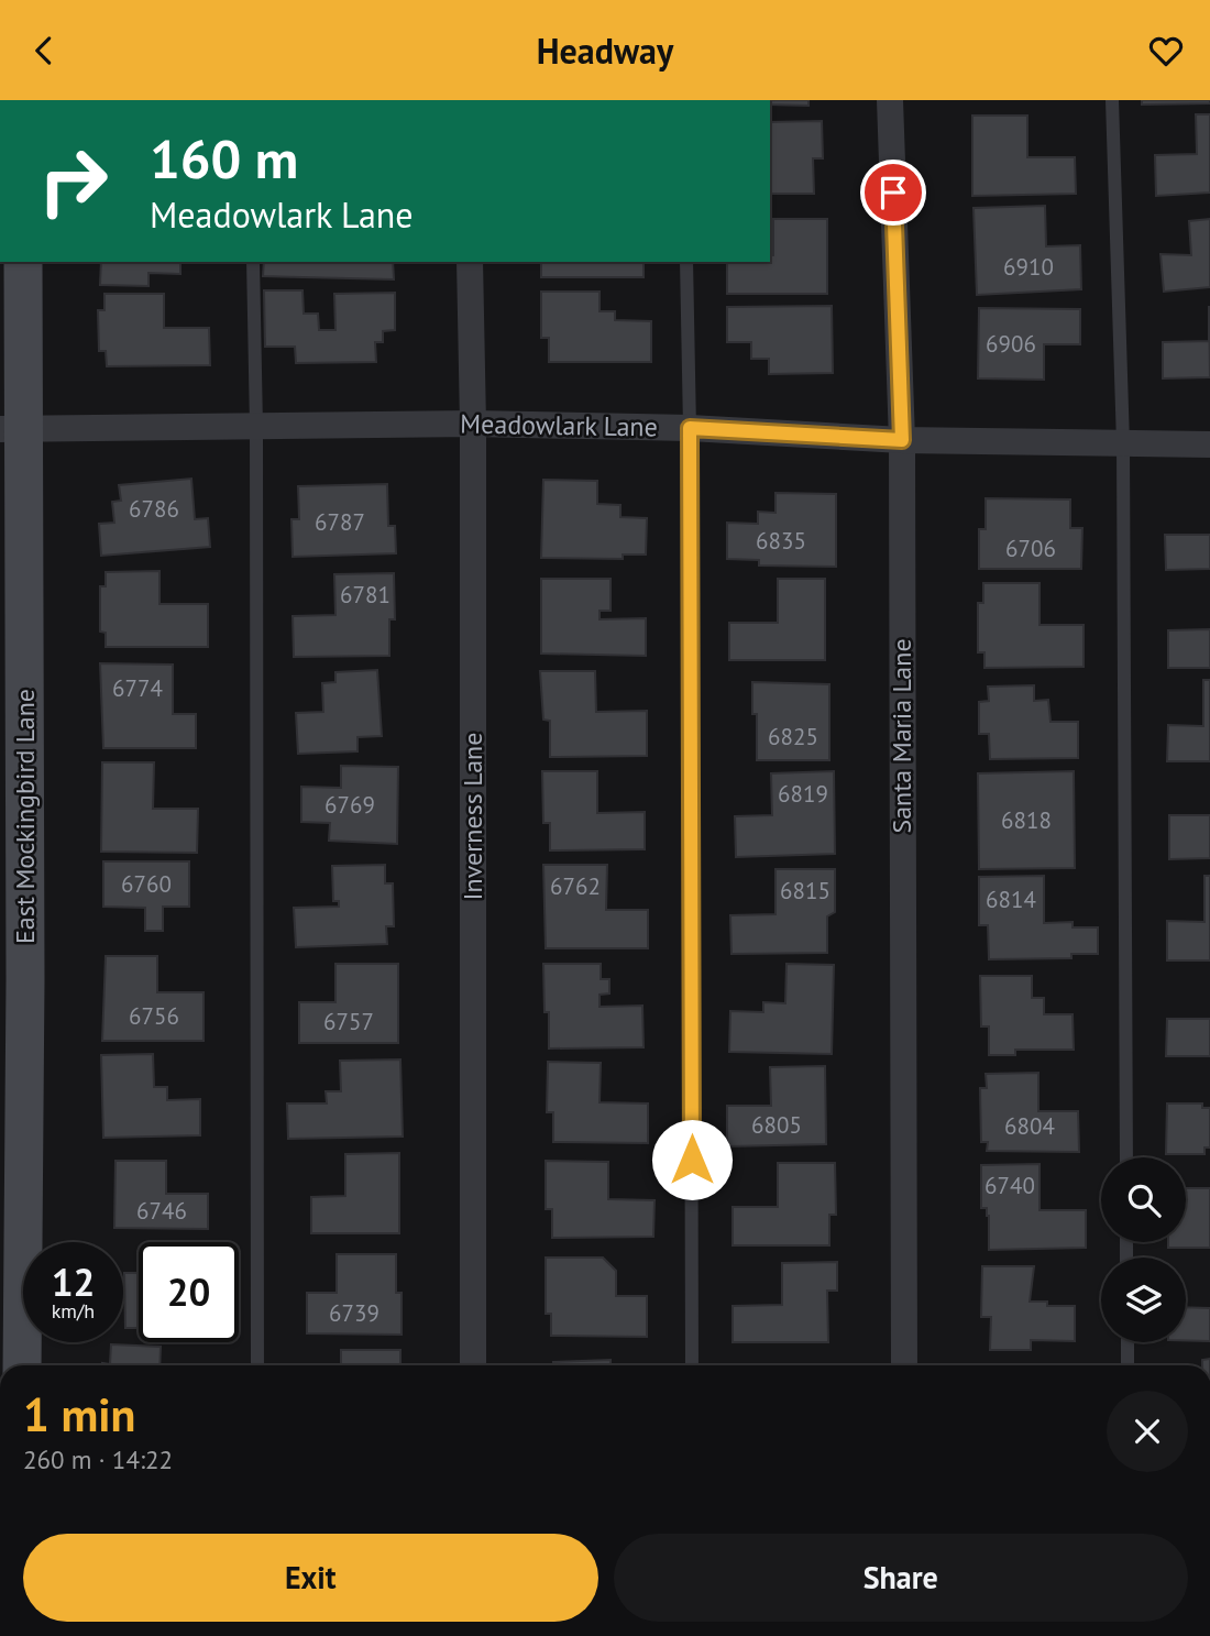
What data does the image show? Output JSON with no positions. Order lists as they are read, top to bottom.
{
  "streets": {
    "main road": ["East Mockingbird Lane"],
    "street": ["Meadowlark Lane", "Santa Maria Lane", "Inverness Lane"]
  },
  "crossings": [
    ["Meadowlark Lane", "Santa Maria Lane"],
    ["Meadowlark Lane", "East Mockingbird Lane"],
    ["Meadowlark Lane", "Inverness Lane"]
  ],
  "house_numbers": [
    "6910",
    "6906",
    "6786",
    "6787",
    "6835",
    "6706",
    "6781",
    "6774",
    "6825",
    "6819",
    "6769",
    "6818",
    "6760",
    "6762",
    "6815",
    "6814",
    "6756",
    "6757",
    "6805",
    "6804",
    "6740",
    "6746",
    "6739"
  ],
  "page": {
    "header": "Headway",
    "turn": ["160 m", "Meadowlark Lane"],
    "speed": "12 km/h",
    "limit": "20",
    "heading": ["1 min", "260 m · 14:22"],
    "buttons": ["Exit", "Share"]
  }
}
